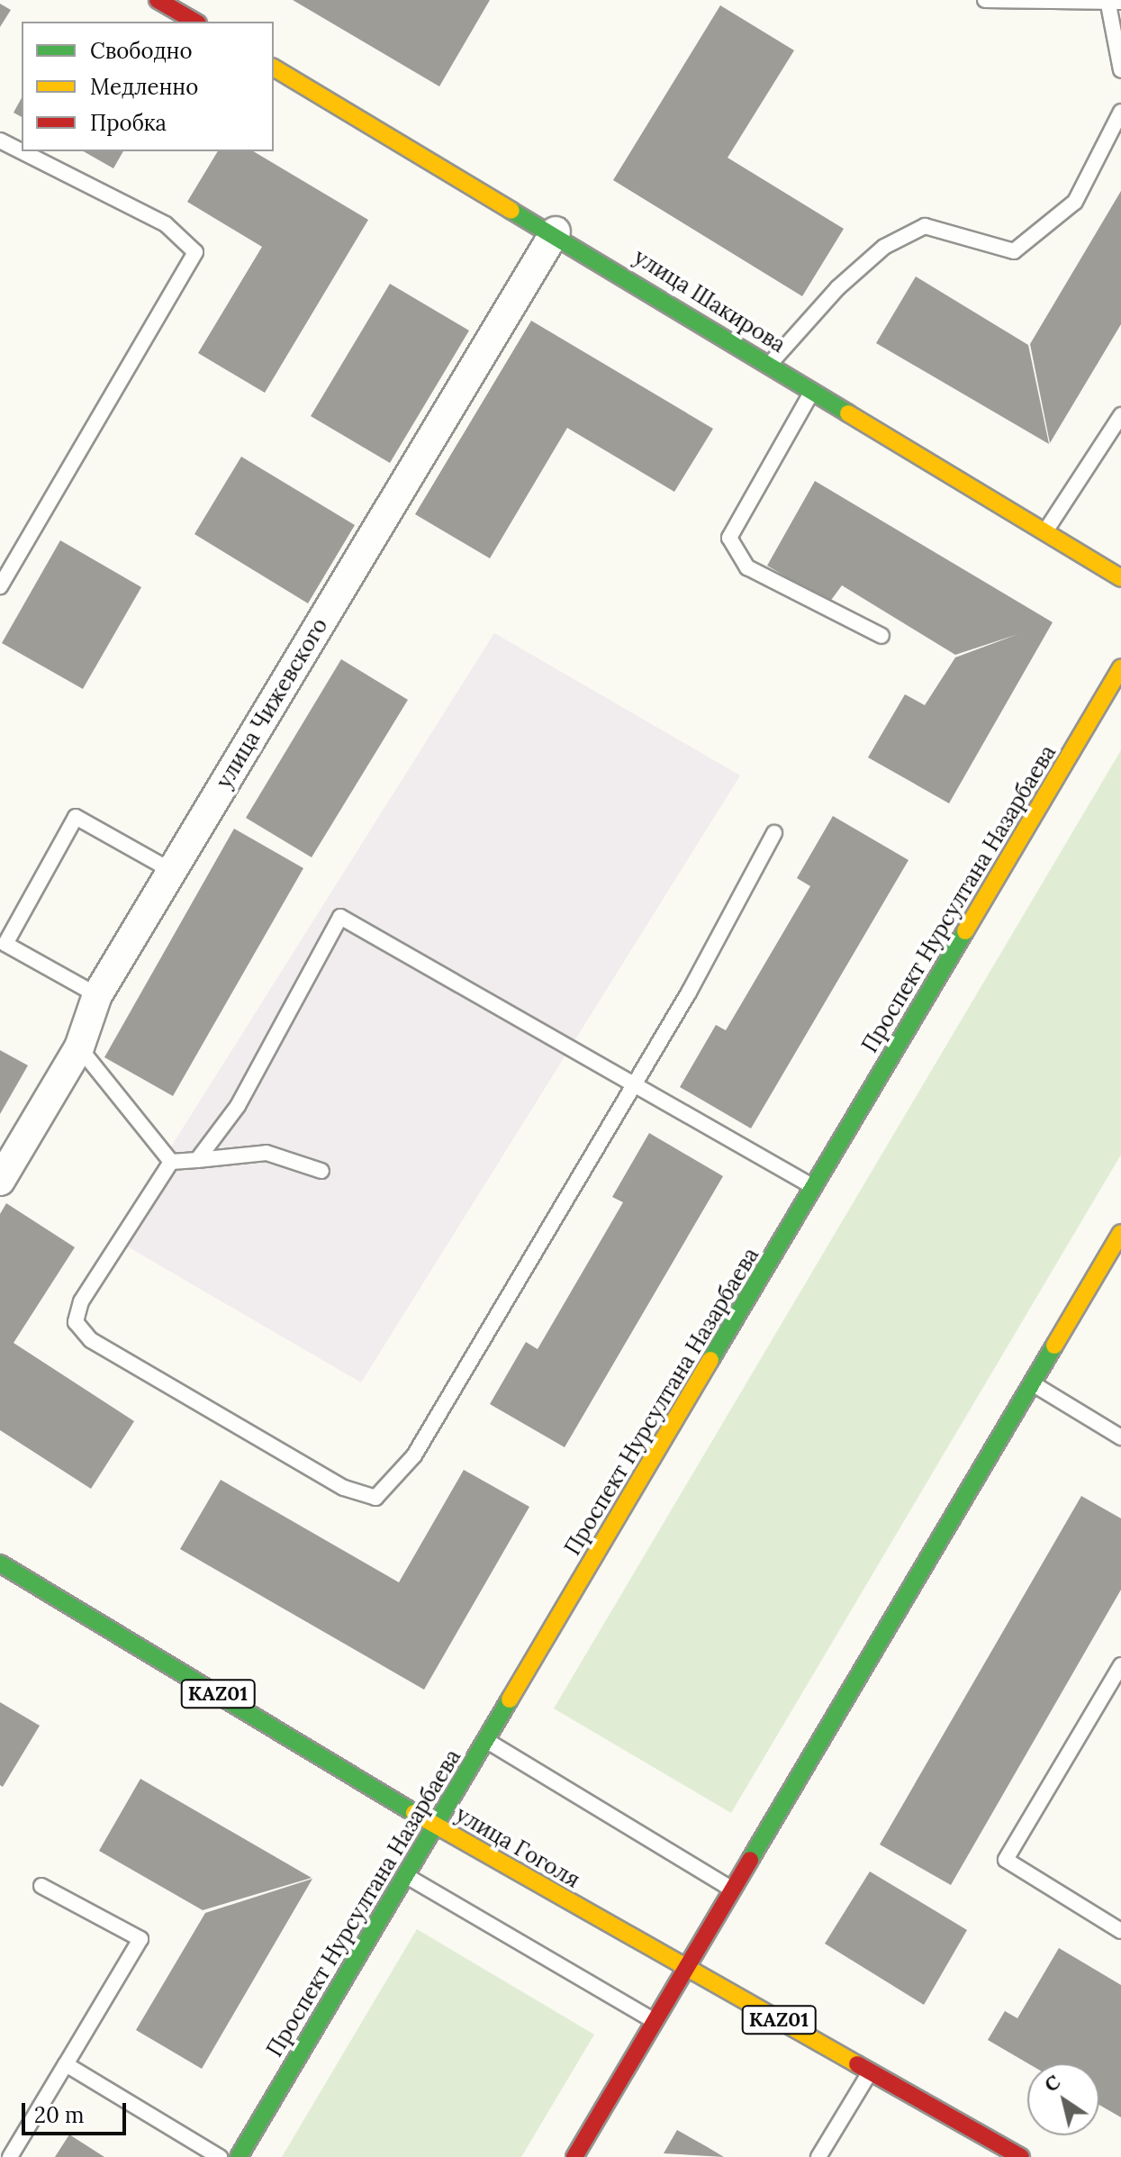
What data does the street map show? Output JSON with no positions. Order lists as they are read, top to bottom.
{
  "streets": {
    "main road": [
      "улица Шакирова",
      "Проспект Нурсултана Назарбаева",
      "KАZ01",
      "улица Гоголя"
    ],
    "street": ["улица Чижевского"]
  },
  "crossings": [
    ["улица Шакирова", "улица Чижевского"],
    ["Проспект Нурсултана Назарбаева", "улица Гоголя"]
  ],
  "legend": ["Свободно", "Медленно", "Пробка"],
  "scale_bar": "20 m",
  "north": "top left"
}
